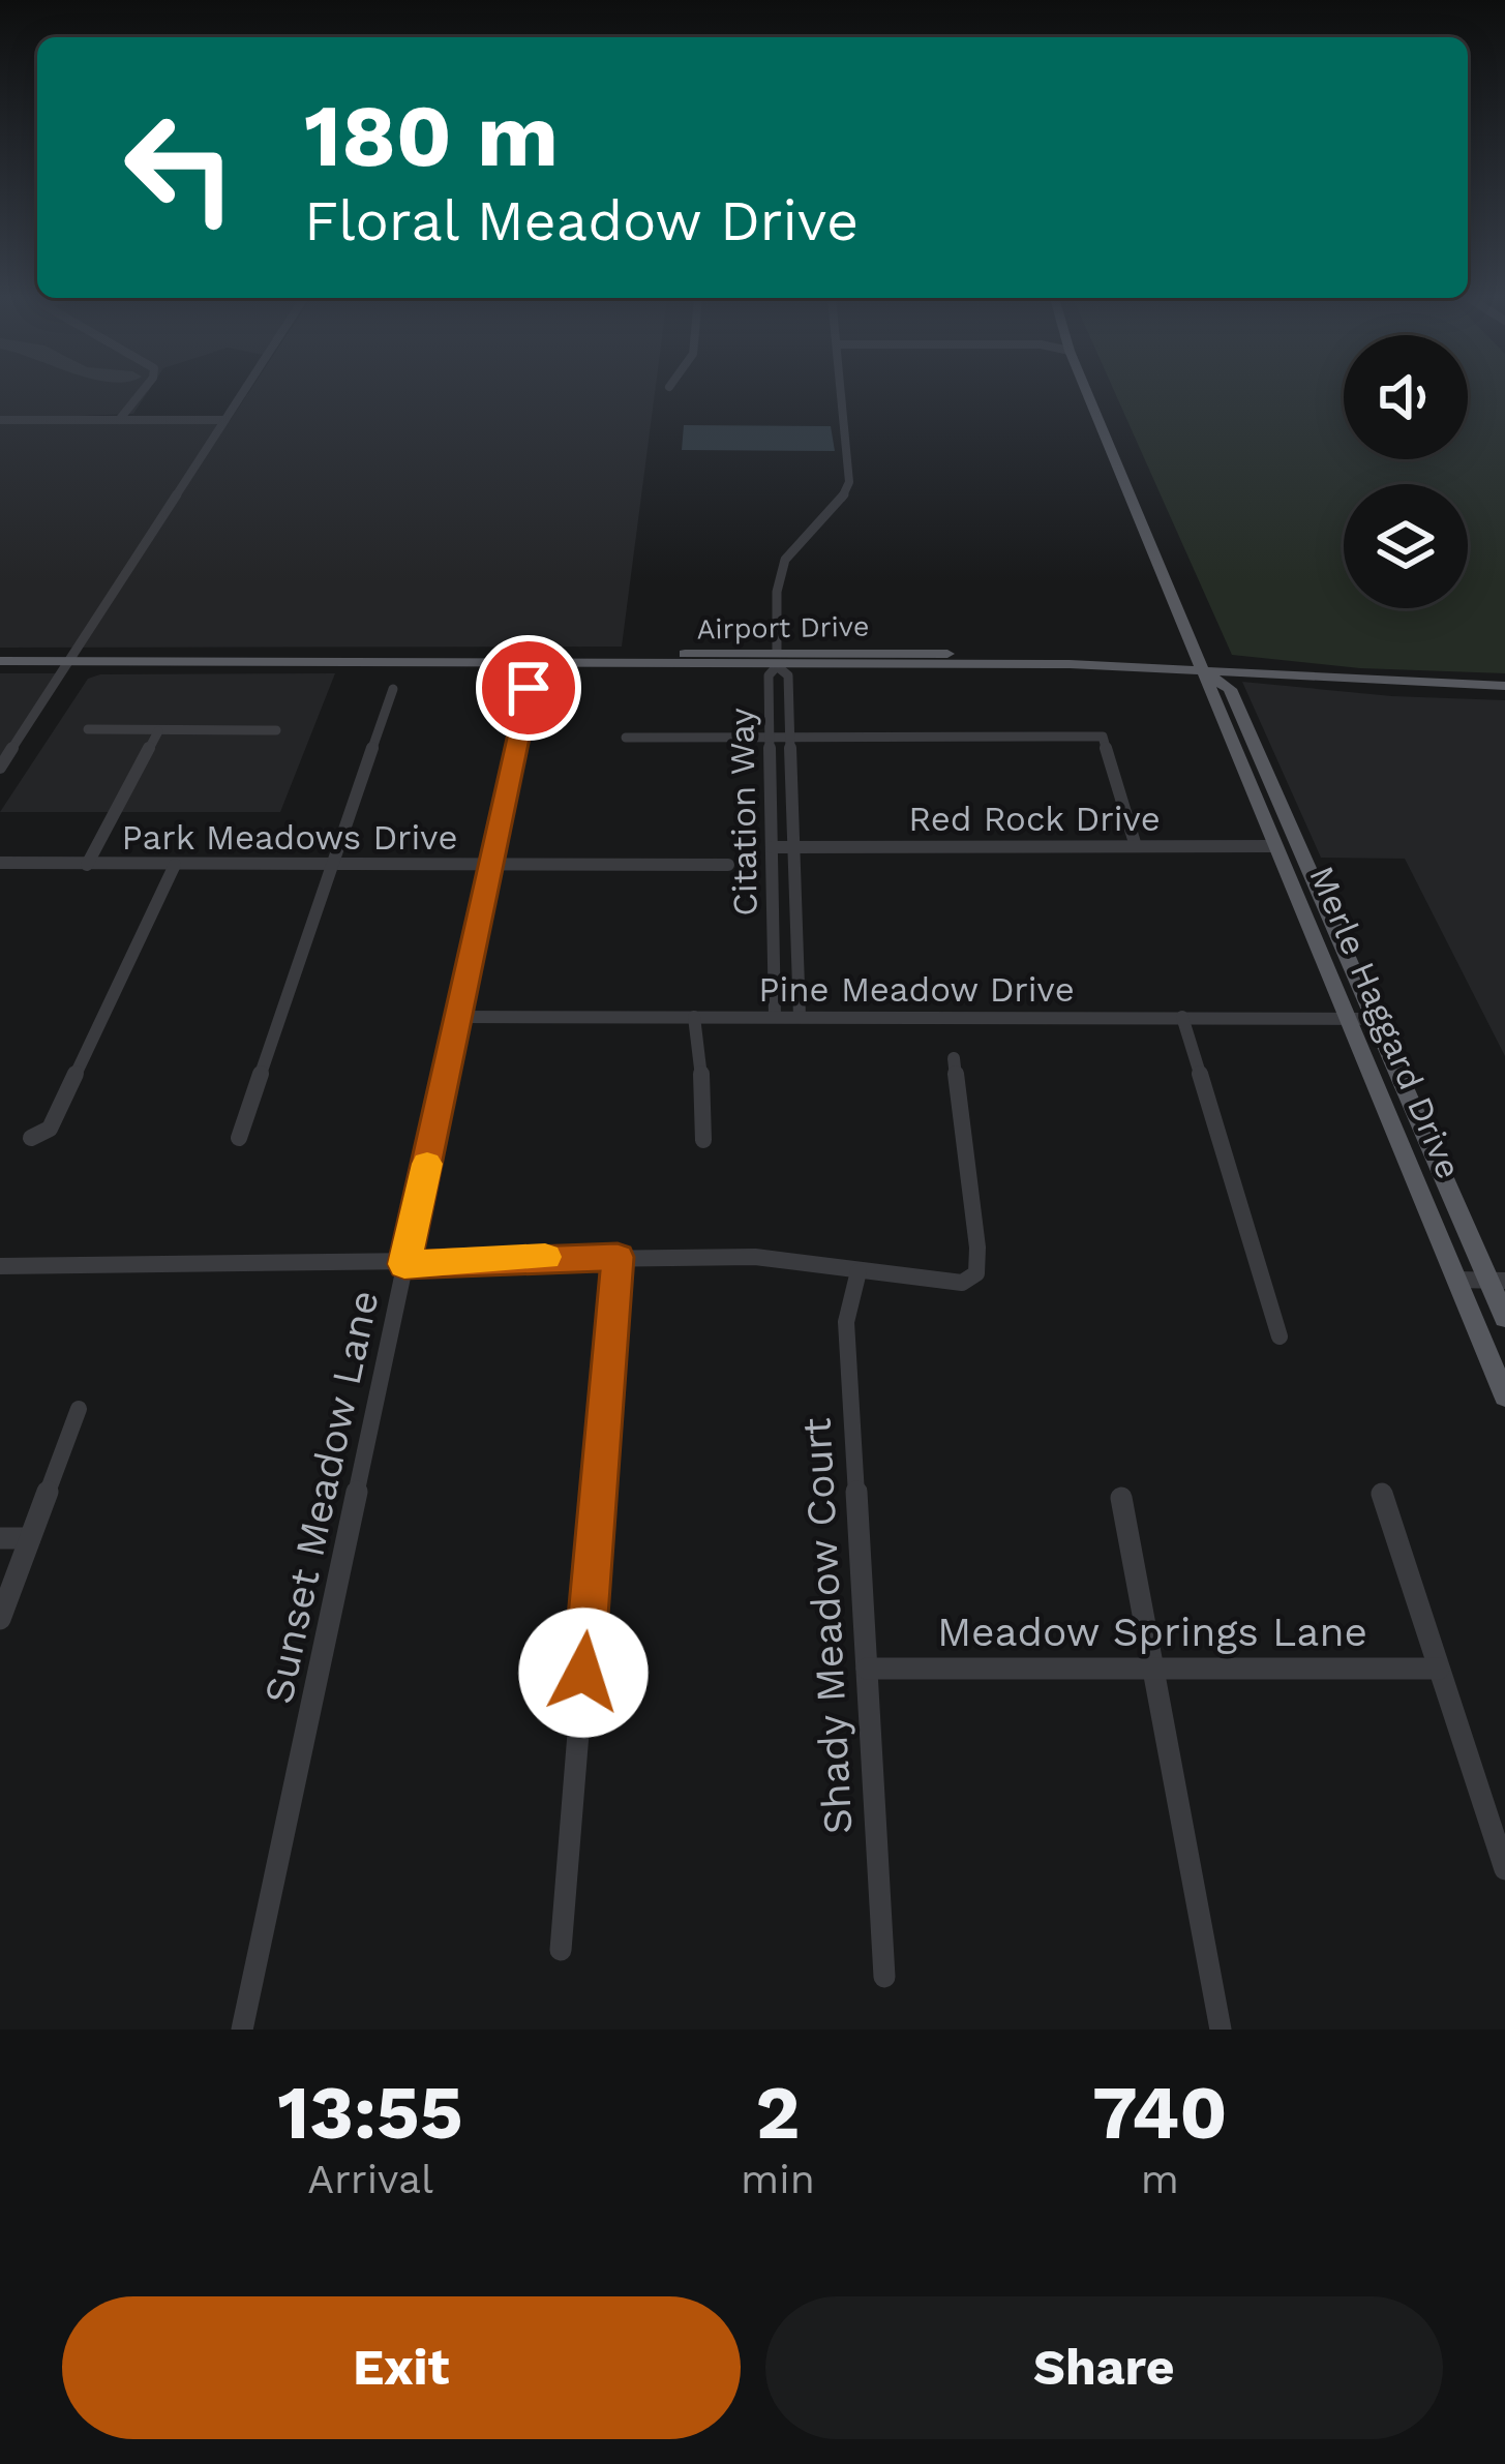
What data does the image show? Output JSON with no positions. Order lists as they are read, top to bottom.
{
  "streets": {
    "main road": ["Airport Drive", "Merle Haggard Drive"],
    "street": [
      "Citation Way",
      "Red Rock Drive",
      "Park Meadows Drive",
      "Pine Meadow Drive",
      "Sunset Meadow Lane",
      "Shady Meadow Court",
      "Meadow Springs Lane"
    ]
  },
  "crossings": [
    ["Airport Drive", "Citation Way"],
    ["Airport Drive", "Merle Haggard Drive"],
    ["Citation Way", "Red Rock Drive"],
    ["Citation Way", "Pine Meadow Drive"],
    ["Red Rock Drive", "Merle Haggard Drive"],
    ["Park Meadows Drive", "Sunset Meadow Lane"],
    ["Pine Meadow Drive", "Merle Haggard Drive"],
    ["Pine Meadow Drive", "Sunset Meadow Lane"],
    ["Shady Meadow Court", "Meadow Springs Lane"]
  ],
  "page": {
    "turn": ["180 m", "Floral Meadow Drive"],
    "eta": [
      "13:55",
      "Arrival",
      "2",
      "min",
      "740",
      "m"
    ],
    "buttons": ["Exit", "Share"]
  }
}
